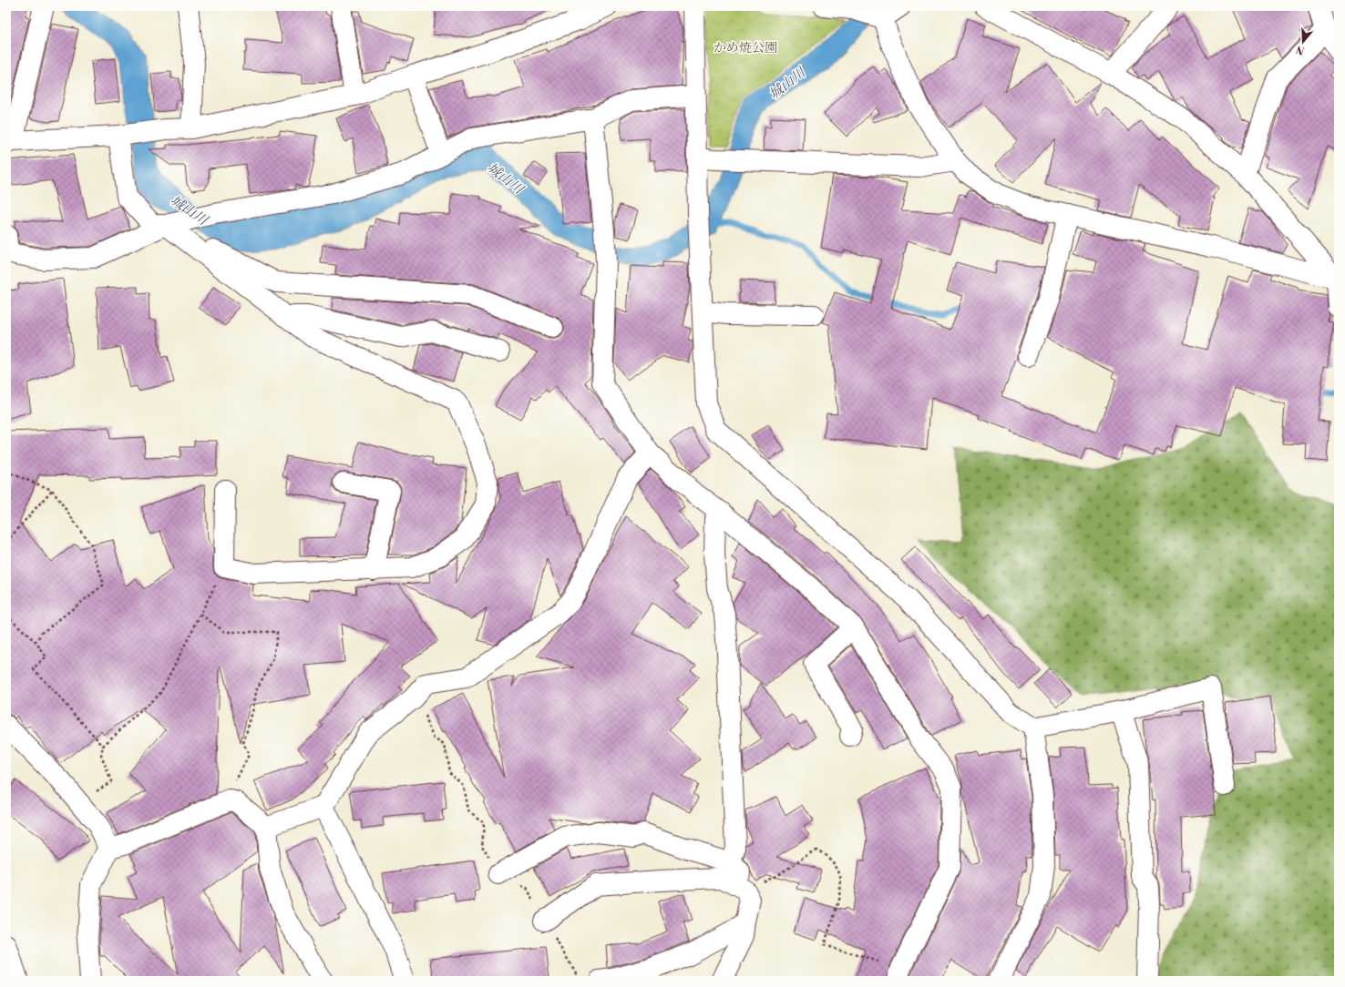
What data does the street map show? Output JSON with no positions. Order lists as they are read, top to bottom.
{
  "water": ["城山川"],
  "parks": ["かめ焼公園"],
  "north": "bottom"
}
